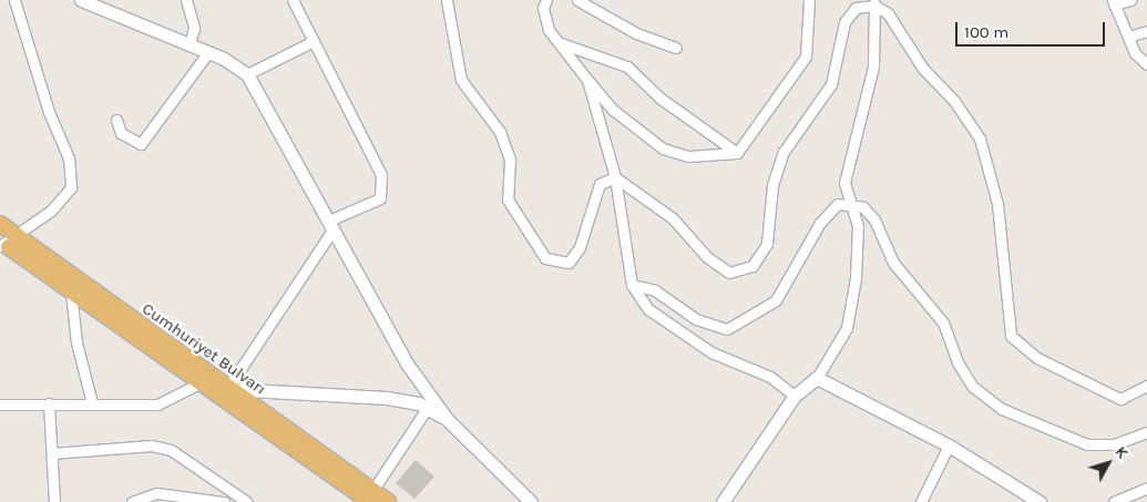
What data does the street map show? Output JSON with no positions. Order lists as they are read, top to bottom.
{
  "streets": {
    "main road": ["Cumhuriyet Bulvarı"]
  },
  "scale_bar": "100 m",
  "north": "top right"
}
